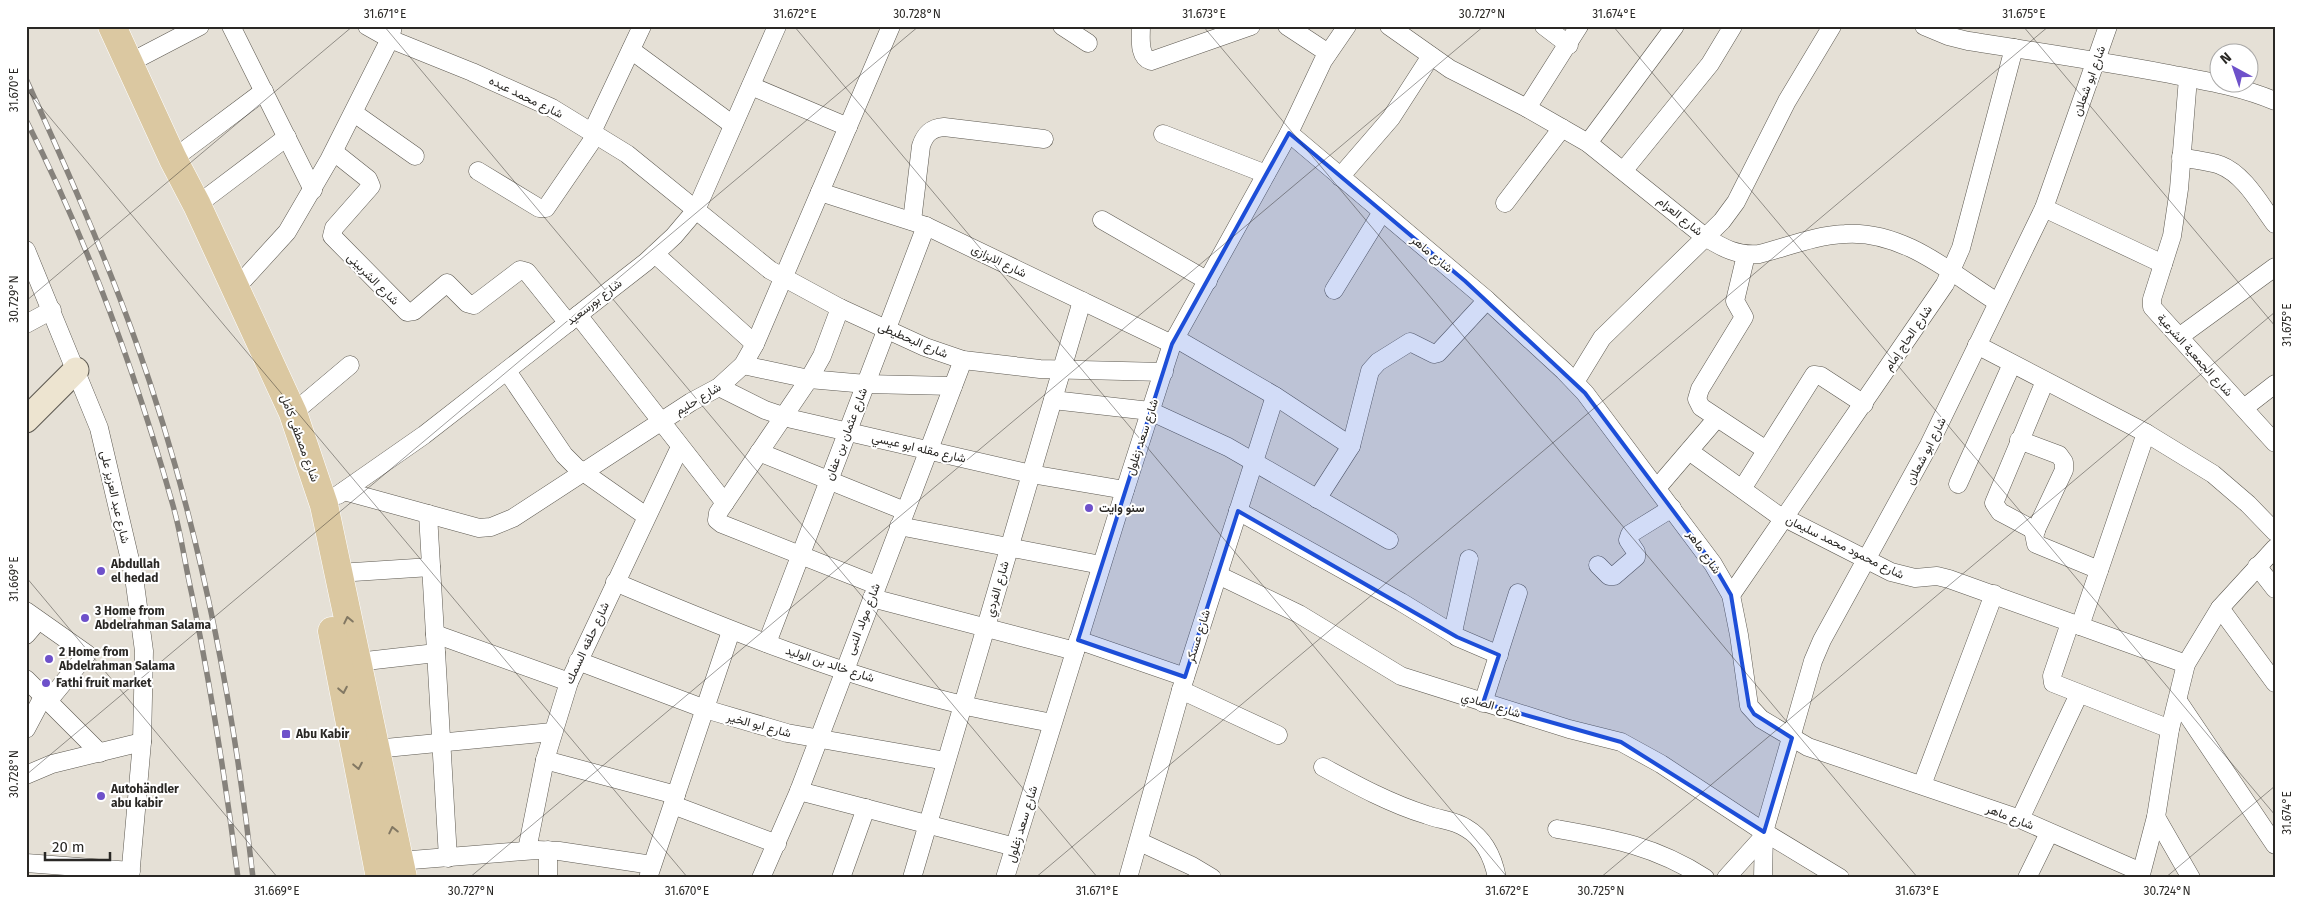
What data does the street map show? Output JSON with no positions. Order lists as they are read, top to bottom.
{
  "streets": {
    "main road": ["شارع مصطفى كامل"],
    "street": [
      "شارع ابو شعلان",
      "شارع محمد عبده",
      "شارع العزام",
      "شارع ماهر",
      "شارع الابزازى",
      "شارع الشربينى",
      "شارع بورسعيد",
      "شارع الحاج إمام",
      "شارع البحطيطى",
      "شارع الجمعية الشرعية",
      "شارع حليم",
      "شارع عثمان بن عفان",
      "شارع سعد زغلول",
      "شارع مقله ابو عيسي",
      "شارع عبد العزيز على",
      "شارع محمود محمد سليمان",
      "شارع الفردي",
      "شارع مولد النبى",
      "شارع عسكر",
      "شارع حلقه السمك",
      "شارع خالد بن الوليد",
      "شارع الصادي",
      "شارع ابو الخير"
    ]
  },
  "crossings": [
    ["شارع ابو شعلان", "شارع العزام"],
    ["شارع ابو شعلان", "شارع ماهر"],
    ["شارع ابو شعلان", "شارع محمود محمد سليمان"],
    ["شارع ابو شعلان", "شارع الصادي"],
    ["شارع محمد عبده", "شارع بورسعيد"],
    ["شارع محمد عبده", "شارع البحطيطى"],
    ["شارع العزام", "شارع الحاج إمام"],
    ["شارع ماهر", "شارع الحاج إمام"],
    ["شارع ماهر", "شارع سعد زغلول"],
    ["شارع الابزازى", "شارع حليم"],
    ["شارع الابزازى", "شارع عثمان بن عفان"],
    ["شارع الابزازى", "شارع سعد زغلول"],
    ["شارع الابزازى", "شارع الفردي"],
    ["شارع الابزازى", "شارع عسكر"],
    ["شارع الشربينى", "شارع بورسعيد"],
    ["شارع بورسعيد", "شارع البحطيطى"],
    ["شارع بورسعيد", "شارع حليم"],
    ["شارع بورسعيد", "شارع مصطفى كامل"],
    ["شارع الحاج إمام", "شارع محمود محمد سليمان"],
    ["شارع البحطيطى", "شارع حليم"],
    ["شارع البحطيطى", "شارع عثمان بن عفان"],
    ["شارع البحطيطى", "شارع سعد زغلول"],
    ["شارع البحطيطى", "شارع الفردي"],
    ["شارع البحطيطى", "شارع مولد النبى"],
    ["شارع حليم", "شارع مصطفى كامل"],
    ["شارع حليم", "شارع مقله ابو عيسي"],
    ["شارع عثمان بن عفان", "شارع مقله ابو عيسي"],
    ["شارع عثمان بن عفان", "شارع خالد بن الوليد"],
    ["شارع سعد زغلول", "شارع مقله ابو عيسي"],
    ["شارع سعد زغلول", "شارع خالد بن الوليد"],
    ["شارع مقله ابو عيسي", "شارع الفردي"],
    ["شارع مقله ابو عيسي", "شارع مولد النبى"],
    ["شارع الفردي", "شارع خالد بن الوليد"],
    ["شارع الفردي", "شارع ابو الخير"],
    ["شارع مولد النبى", "شارع خالد بن الوليد"],
    ["شارع مولد النبى", "شارع ابو الخير"],
    ["شارع عسكر", "شارع الصادي"],
    ["شارع حلقه السمك", "شارع خالد بن الوليد"],
    ["شارع حلقه السمك", "شارع ابو الخير"]
  ],
  "places": {
    "other": [
      "سنو وايت",
      "Abdullah el hedad",
      "3 Home from Abdelrahman Salama",
      "2 Home from Abdelrahman Salama",
      "Fathi fruit market",
      "Autohändler abu kabir"
    ],
    "transit": ["Abu Kabir"]
  },
  "scale_bar": "20 m",
  "north": "top left",
  "coordinates": [
    "31.671°E",
    "31.672°E",
    "30.728°N",
    "31.673°E",
    "30.727°N",
    "31.674°E",
    "31.675°E",
    "31.670°E",
    "30.729°N",
    "31.669°E",
    "30.725°N",
    "30.724°N"
  ]
}
